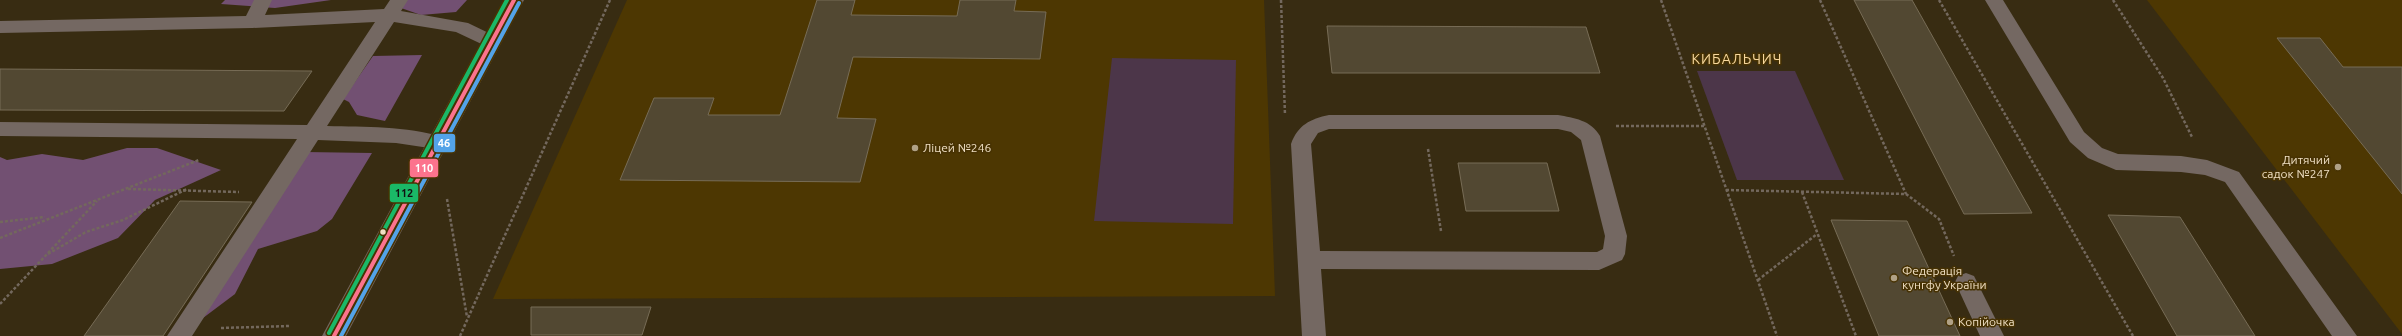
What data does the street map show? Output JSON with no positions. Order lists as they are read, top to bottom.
{
  "districts": ["КИБАЛЬЧИЧ"],
  "places": [
    "Ліцей №246",
    "Дитячий садок №247",
    "Федерація кунгфу України",
    "Копійочка"
  ],
  "lines": ["transit line 110", "transit line 112", "transit line 46"]
}
